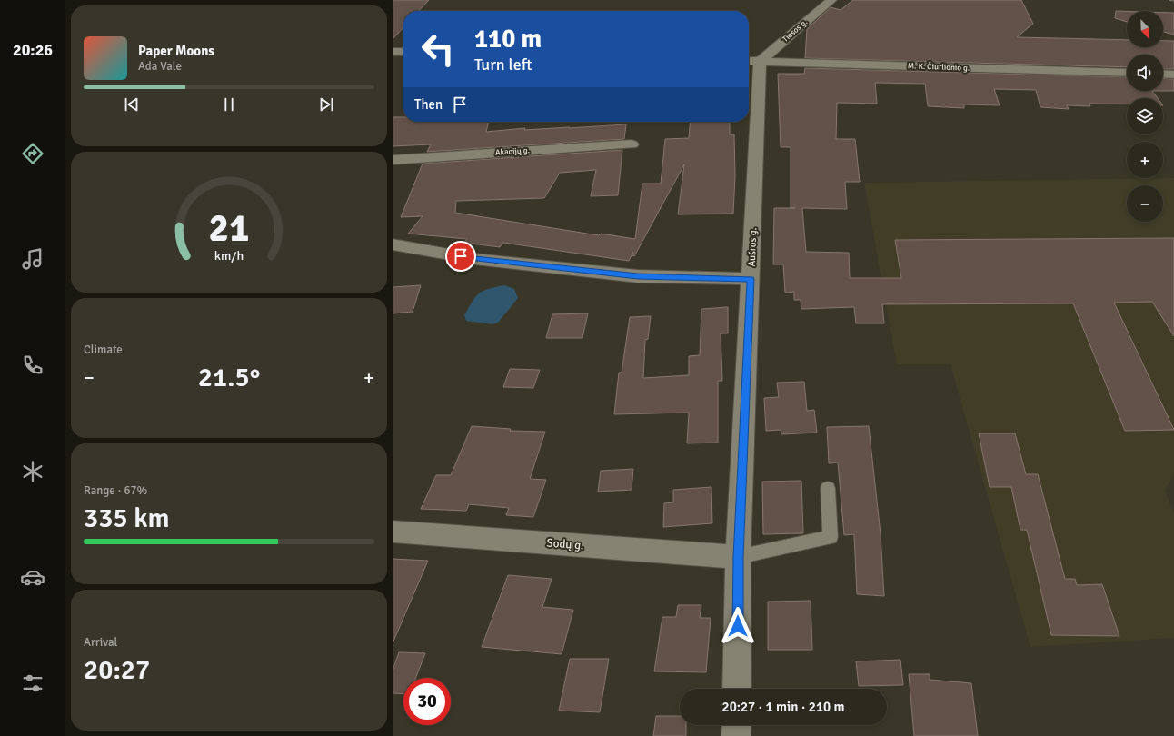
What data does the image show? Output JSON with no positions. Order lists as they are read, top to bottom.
{
  "streets": {
    "street": [
      "Tiesos g.",
      "M. K. Čiurlionio g.",
      "Akacijų g.",
      "Aušros g.",
      "Sodų g."
    ]
  },
  "crossings": [
    ["Tiesos g.", "M. K. Čiurlionio g."],
    ["Tiesos g.", "Aušros g."],
    ["M. K. Čiurlionio g.", "Aušros g."],
    ["Aušros g.", "Sodų g."]
  ],
  "north": "bottom right",
  "page": {
    "tabs": "20:26",
    "map_buttons": ["+", "−"],
    "turn": ["110 m", "Turn left"],
    "song": ["Paper Moons", "Ada Vale"],
    "then": "Then",
    "tile": [
      "Climate",
      ["Range · 67%", "335 km"],
      ["Arrival", "20:27"]
    ],
    "heat": ["−", "21.5°", "+"],
    "limit": "30",
    "trip": "20:27 · 1 min · 210 m",
    "gauge": ["21", "km/h"]
  }
}
